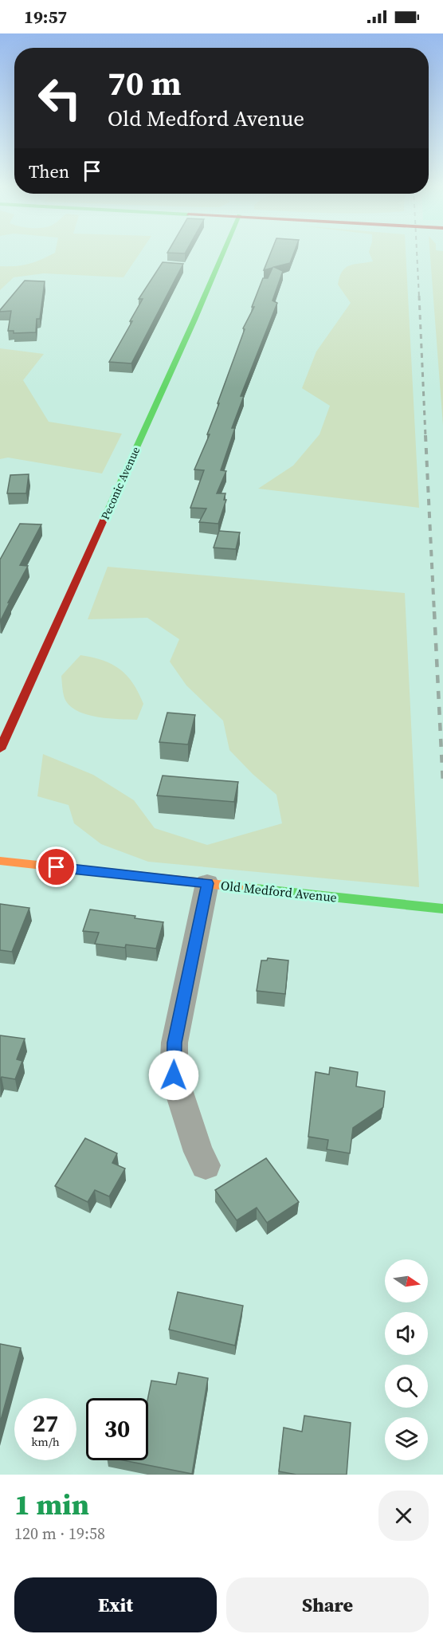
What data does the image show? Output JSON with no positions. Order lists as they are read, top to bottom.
{
  "streets": {
    "street": ["Peconic Avenue", "Old Medford Avenue"]
  },
  "north": "right",
  "page": {
    "status": "19:57",
    "turn": ["70 m", "Old Medford Avenue"],
    "then": "Then",
    "speed": "27 km/h",
    "limit": "30",
    "heading": ["1 min", "120 m · 19:58"],
    "buttons": ["Exit", "Share"]
  }
}
